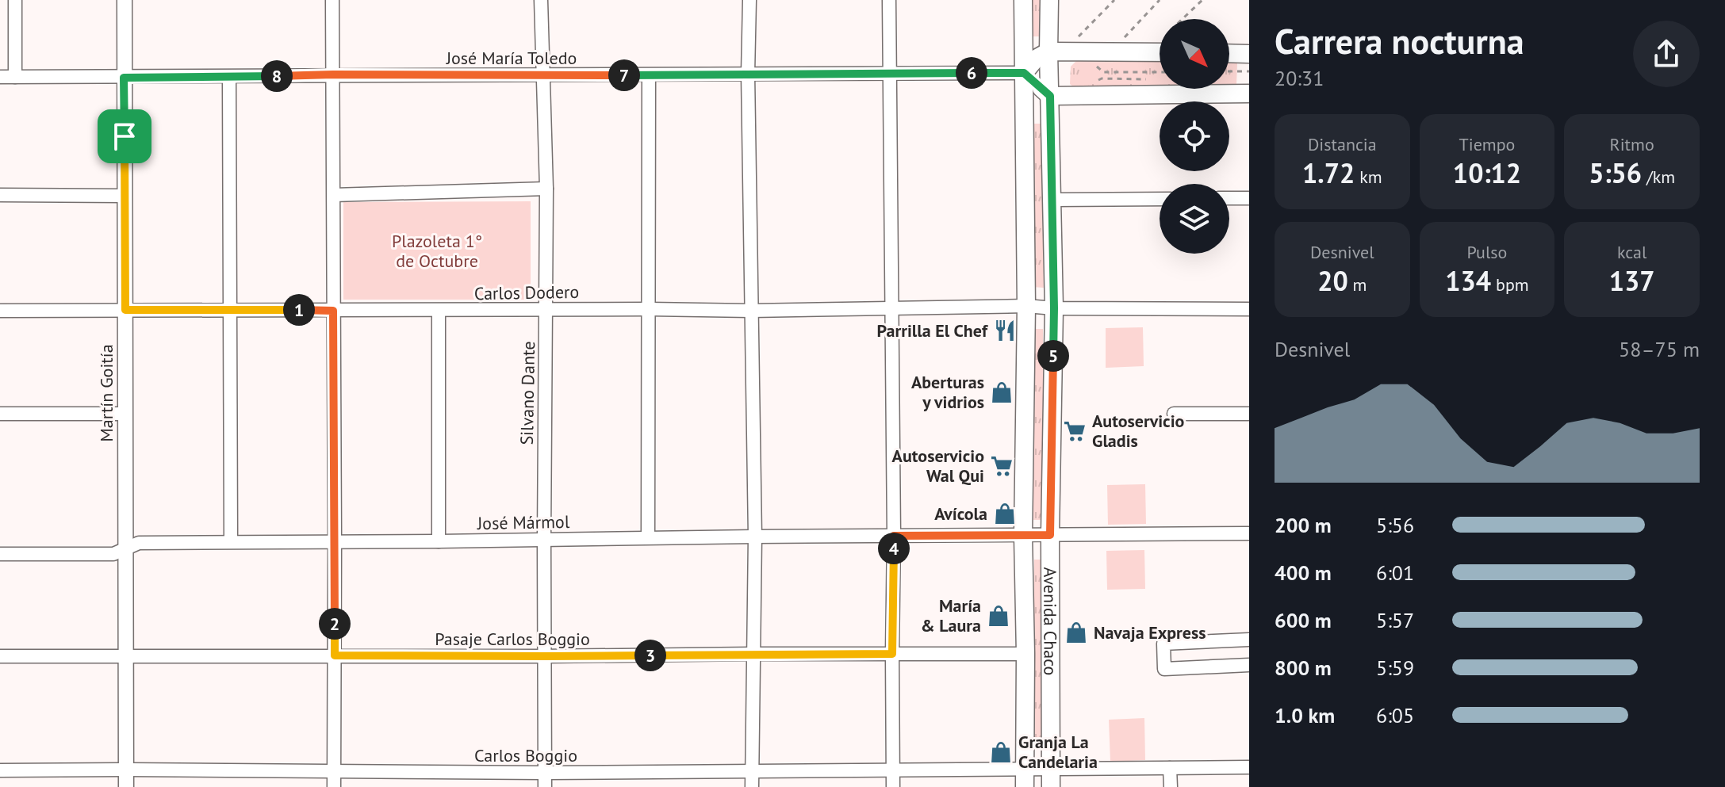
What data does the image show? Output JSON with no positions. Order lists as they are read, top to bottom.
{
  "streets": {
    "main road": ["Avenida Chaco"],
    "street": [
      "José María Toledo",
      "Carlos Dodero",
      "Martín Goitía",
      "Silvano Dante",
      "José Mármol",
      "Pasaje Carlos Boggio",
      "Carlos Boggio"
    ]
  },
  "crossings": [
    ["José María Toledo", "Martín Goitía"],
    ["José María Toledo", "Silvano Dante"],
    ["José María Toledo", "Avenida Chaco"],
    ["Carlos Dodero", "Martín Goitía"],
    ["Carlos Dodero", "Silvano Dante"],
    ["Carlos Dodero", "Avenida Chaco"],
    ["Martín Goitía", "José Mármol"],
    ["Martín Goitía", "Pasaje Carlos Boggio"],
    ["Martín Goitía", "Carlos Boggio"],
    ["Silvano Dante", "José Mármol"],
    ["Silvano Dante", "Pasaje Carlos Boggio"],
    ["Silvano Dante", "Carlos Boggio"],
    ["José Mármol", "Avenida Chaco"],
    ["Avenida Chaco", "Pasaje Carlos Boggio"],
    ["Avenida Chaco", "Carlos Boggio"]
  ],
  "parks": ["Plazoleta 1° de Octubre"],
  "places": {
    "restaurant": ["Parrilla El Chef"],
    "shop": [
      "Aberturas y vidrios",
      "Avícola",
      "María & Laura",
      "Navaja Express",
      "Granja La Candelaria"
    ],
    "supermarket": ["Autoservicio Gladis", "Autoservicio Wal Qui"]
  },
  "north": "bottom right",
  "page": {
    "heading": ["Carrera nocturna", "20:31"],
    "pins": [
      "6",
      "7",
      "8",
      "1",
      "5",
      "4",
      "2",
      "3"
    ],
    "stats": [
      ["Distancia", "1.72 km"],
      ["Tiempo", "10:12"],
      ["Ritmo", "5:56 /km"],
      ["Desnivel", "20 m"],
      ["Pulso", "134 bpm"],
      ["kcal", "137"]
    ],
    "chart": ["Desnivel", "58–75 m"],
    "list": [
      {
        "name": "200 m",
        "note": "5:56"
      },
      {
        "name": "400 m",
        "note": "6:01"
      },
      {
        "name": "600 m",
        "note": "5:57"
      },
      {
        "name": "800 m",
        "note": "5:59"
      },
      {
        "name": "1.0 km",
        "note": "6:05"
      }
    ]
  }
}
